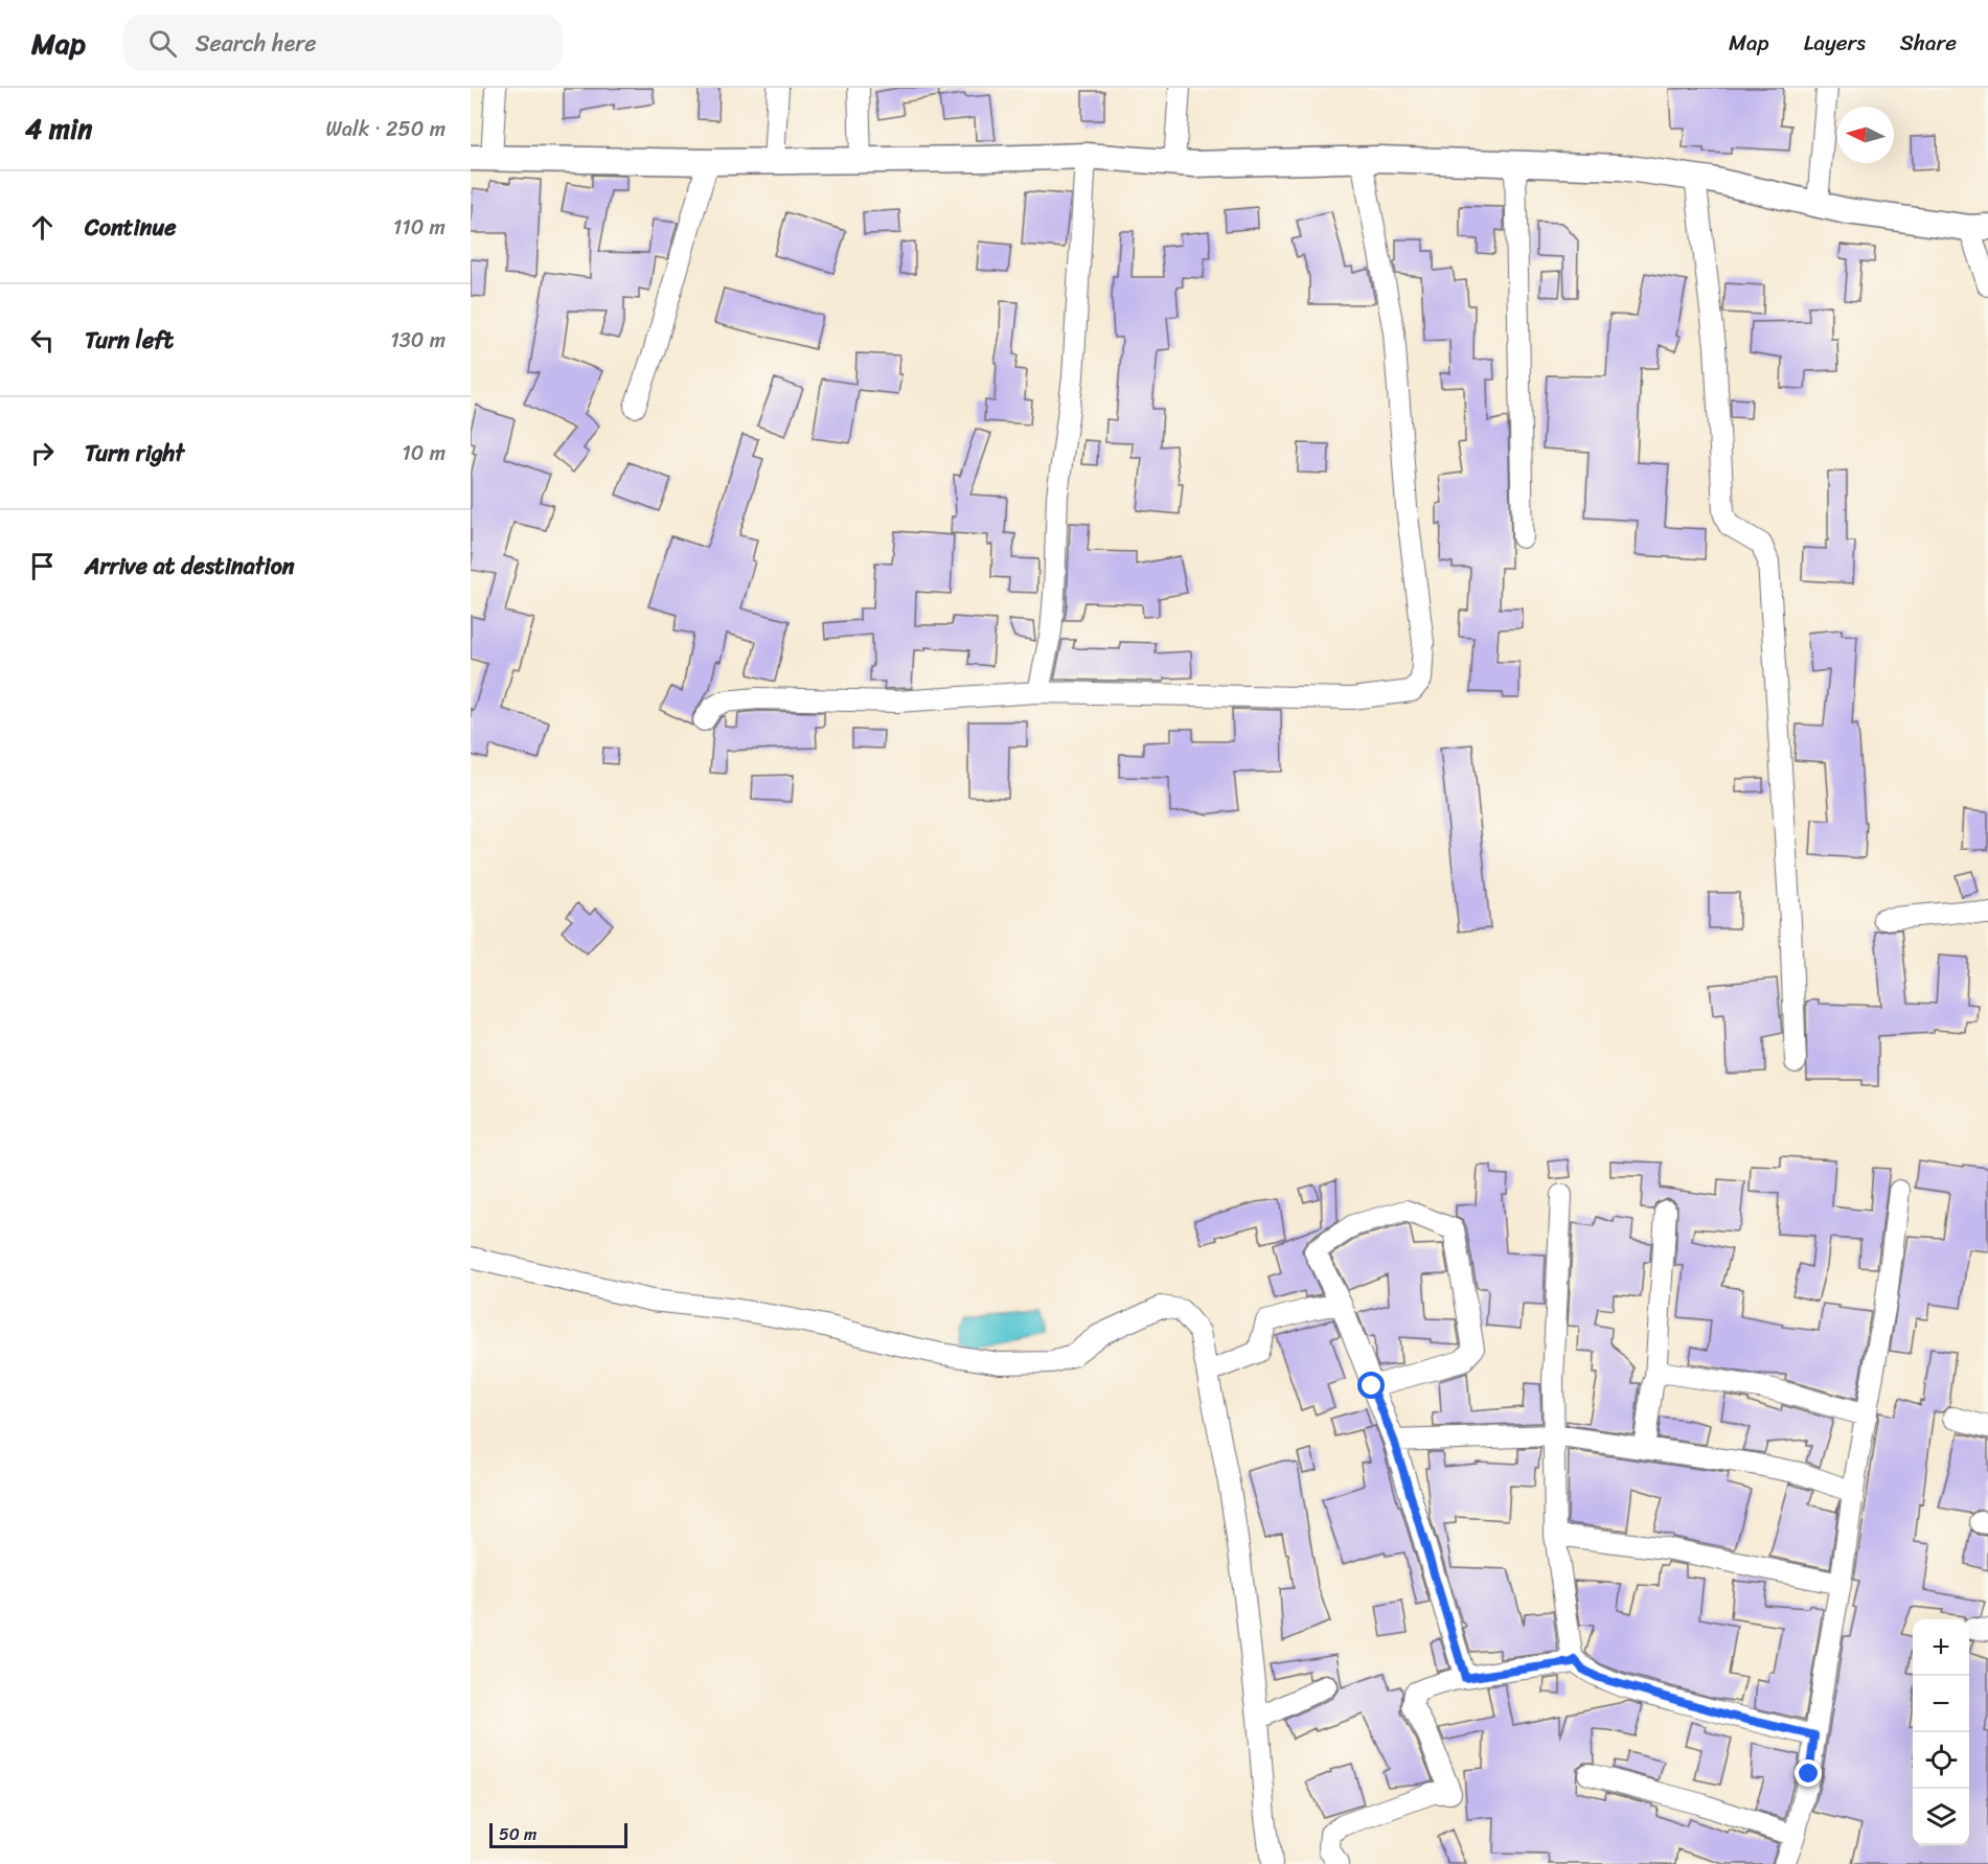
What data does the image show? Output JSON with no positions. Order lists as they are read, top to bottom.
{
  "scale_bar": "50 m",
  "north": "left",
  "page": {
    "header": "Map",
    "search": "Search here",
    "nav": ["Map", "Layers", "Share"],
    "heading": ["4 min", "Walk · 250 m"],
    "list": [
      ["Continue", "110 m"],
      ["Turn left", "130 m"],
      ["Turn right", "10 m"],
      "Arrive at destination"
    ],
    "map_buttons": ["+", "−"],
    "scale": "50 m"
  }
}
